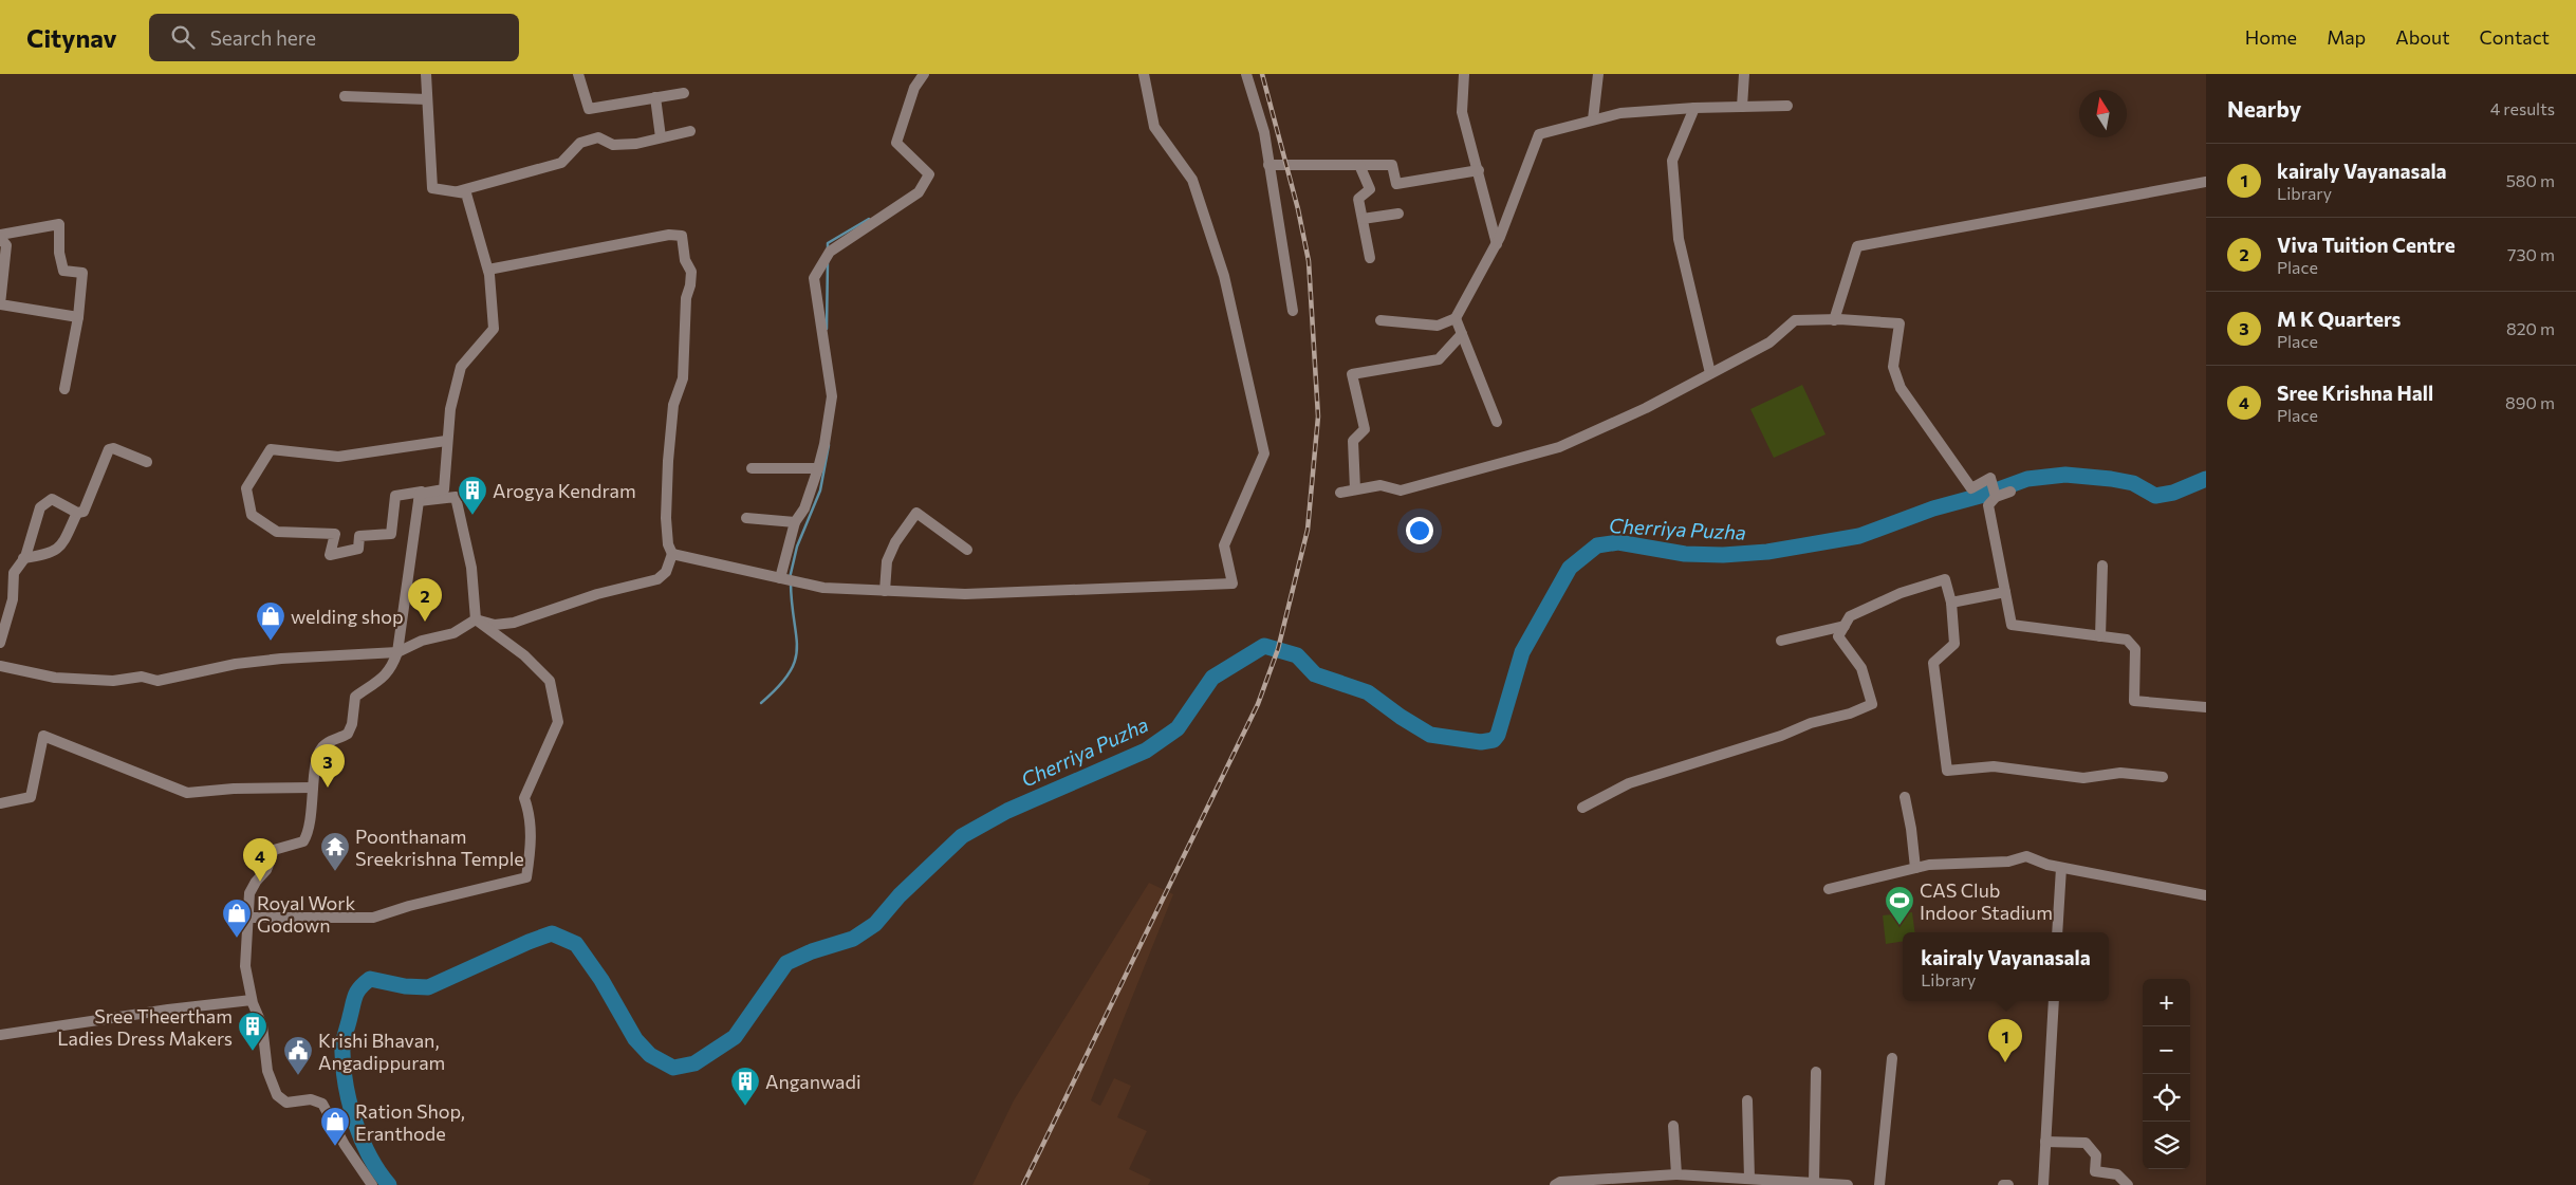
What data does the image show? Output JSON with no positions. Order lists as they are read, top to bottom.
{
  "water": ["Cherriya Puzha"],
  "places": {
    "building": ["Arogya Kendram", "Sree Theertham Ladies Dress Makers", "Anganwadi"],
    "shop": ["welding shop", "Royal Work Godown", "Ration Shop, Eranthode"],
    "temple": ["Poonthanam Sreekrishna Temple"],
    "sports": ["CAS Club Indoor Stadium"],
    "public building": ["Krishi Bhavan, Angadippuram"]
  },
  "north": "top",
  "page": {
    "header": "Citynav",
    "search": "Search here",
    "nav": [
      "Home",
      "Map",
      "About",
      "Contact"
    ],
    "heading": ["Nearby", "4 results"],
    "list": [
      {
        "mark": "1",
        "name": "kairaly Vayanasala",
        "note": "Library",
        "value": "580 m"
      },
      {
        "mark": "2",
        "name": "Viva Tuition Centre",
        "note": "Place",
        "value": "730 m"
      },
      {
        "mark": "3",
        "name": "M K Quarters",
        "note": "Place",
        "value": "820 m"
      },
      {
        "mark": "4",
        "name": "Sree Krishna Hall",
        "note": "Place",
        "value": "890 m"
      }
    ],
    "pins": [
      "2",
      "3",
      "4",
      "1"
    ],
    "popup": ["kairaly Vayanasala", "Library"],
    "map_buttons": ["+", "−"]
  }
}
